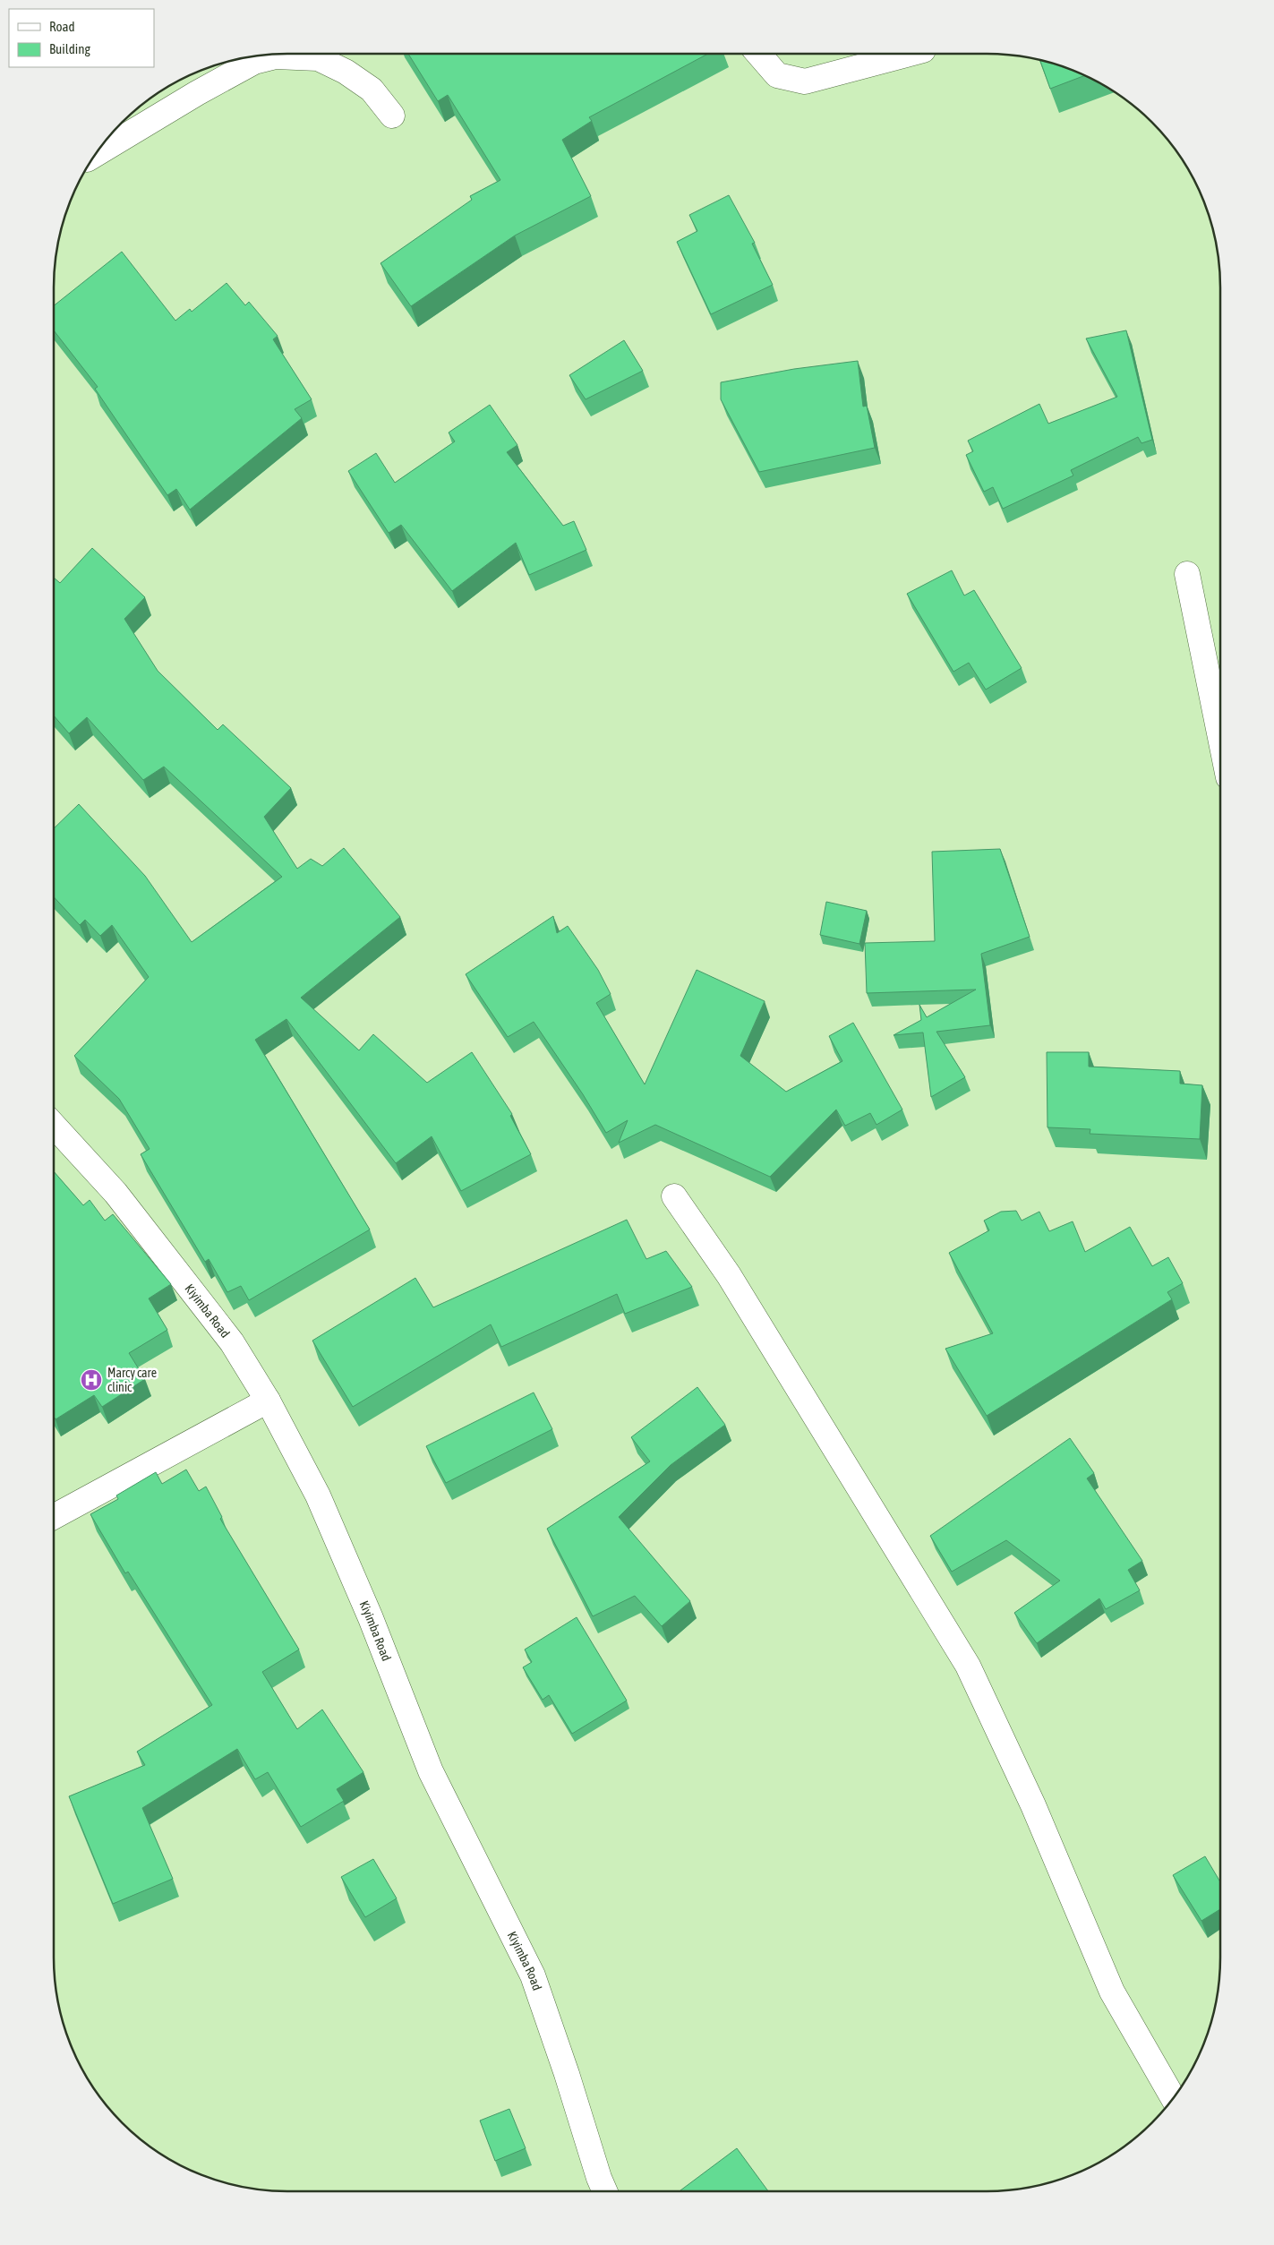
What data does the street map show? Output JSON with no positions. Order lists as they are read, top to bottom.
{
  "streets": {
    "street": ["Kiyimba Road"]
  },
  "places": {
    "hospital": ["Marcy care clinic"]
  },
  "legend": ["Road", "Building"]
}
